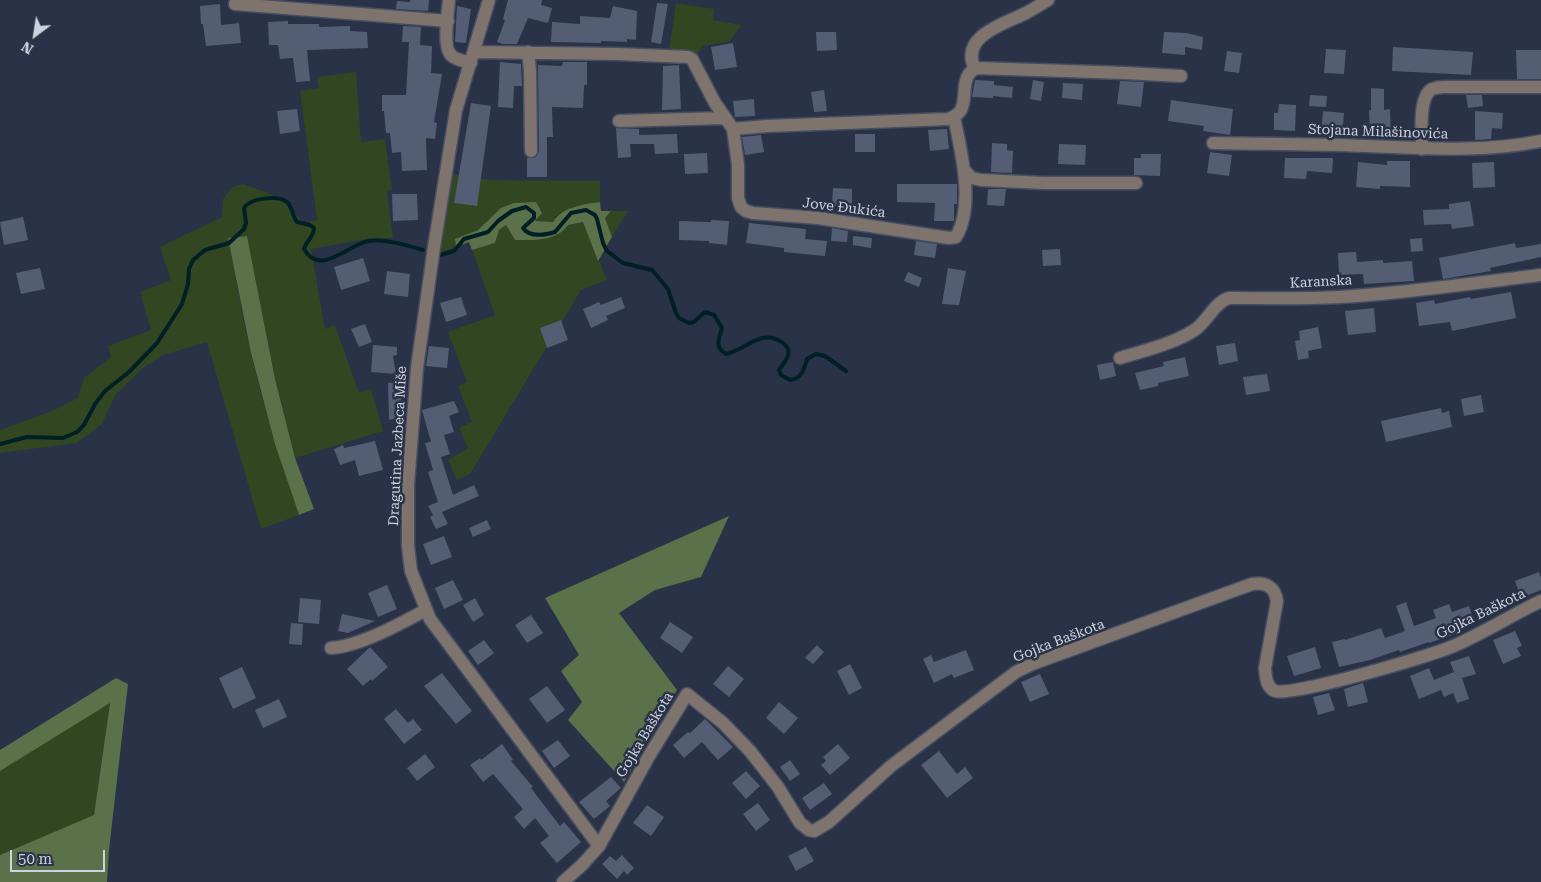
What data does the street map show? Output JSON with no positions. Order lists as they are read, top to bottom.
{
  "streets": {
    "street": [
      "Stojana Milašinovića",
      "Jove Đukića",
      "Karanska",
      "Dragutina Jazbeca Miše",
      "Gojka Baškota"
    ]
  },
  "crossings": [
    ["Dragutina Jazbeca Miše", "Gojka Baškota"]
  ],
  "scale_bar": "50 m",
  "north": "bottom left"
}
